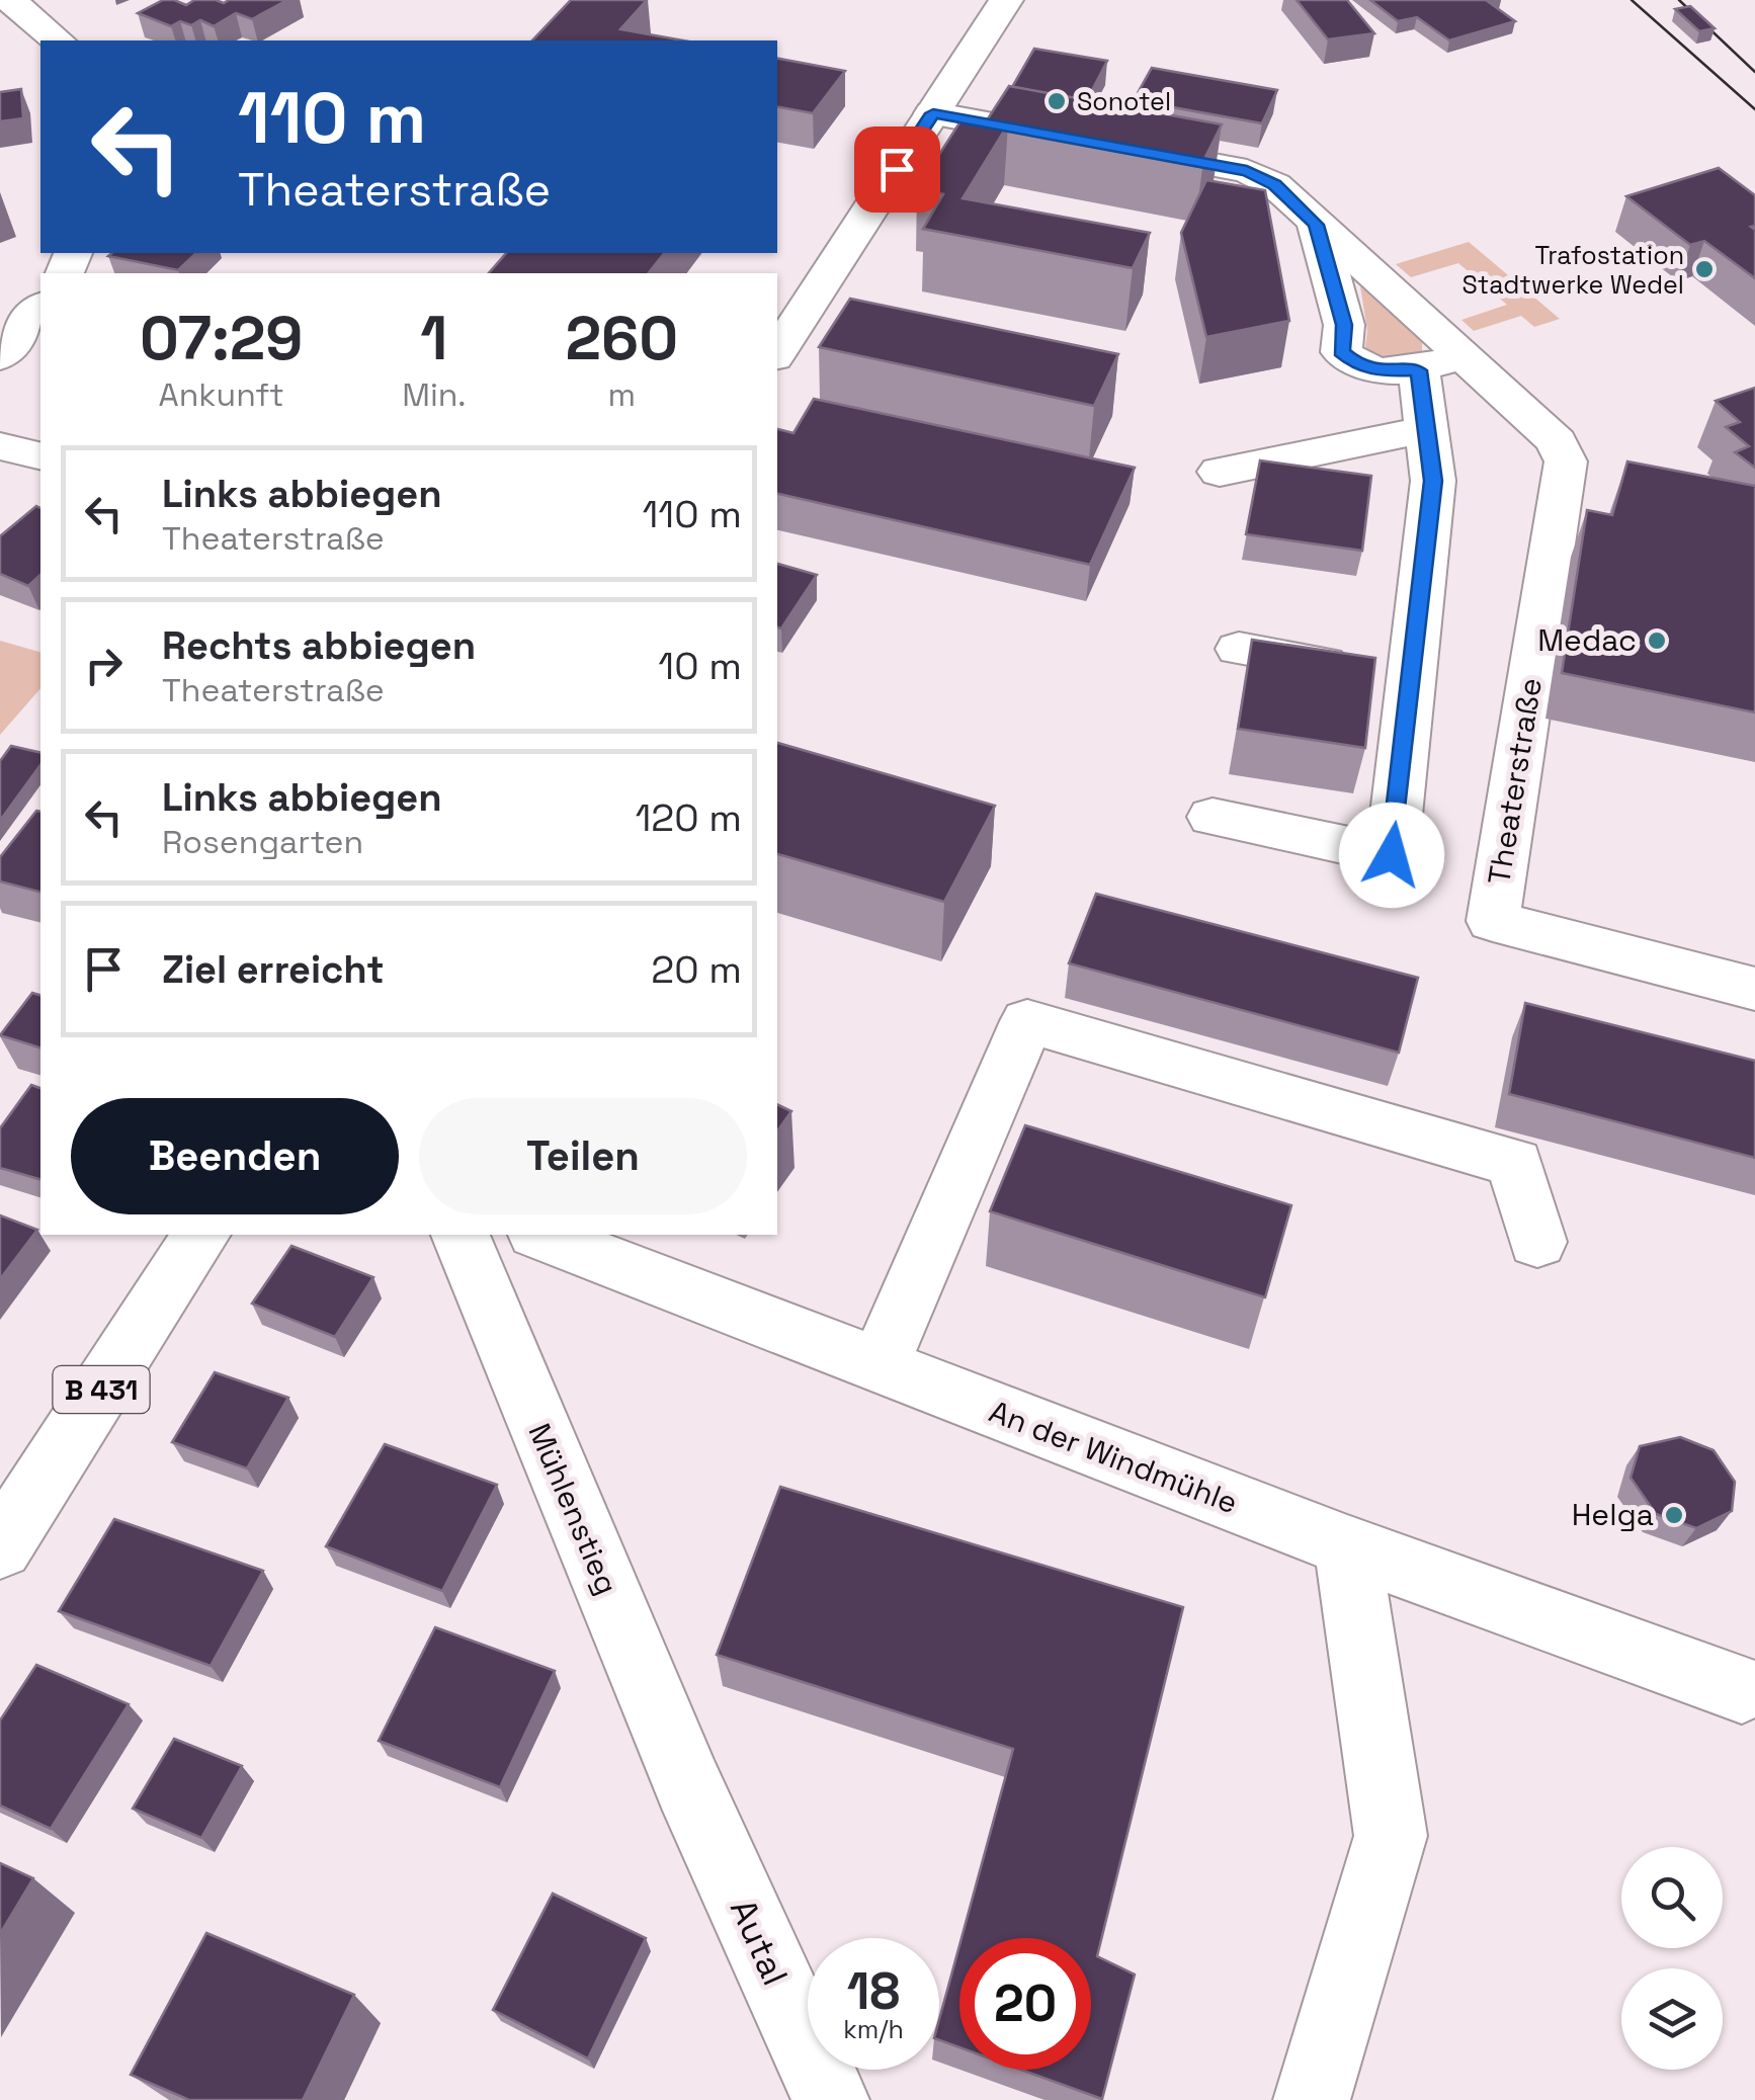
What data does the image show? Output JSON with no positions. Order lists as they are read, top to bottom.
{
  "streets": {
    "street": [
      "Theaterstraße",
      "B 431",
      "An der Windmühle",
      "Mühlenstieg",
      "Autal"
    ]
  },
  "crossings": [
    ["Mühlenstieg", "Autal"]
  ],
  "places": [
    "Sonotel",
    "Trafostation Stadtwerke Wedel",
    "Medac",
    "Helga"
  ],
  "page": {
    "turn": ["110 m", "Theaterstraße"],
    "eta": [
      "07:29",
      "Ankunft",
      "1",
      "Min.",
      "260",
      "m"
    ],
    "list": [
      {
        "name": "Links abbiegen",
        "note": "Theaterstraße",
        "value": "110 m"
      },
      {
        "name": "Rechts abbiegen",
        "note": "Theaterstraße",
        "value": "10 m"
      },
      {
        "name": "Links abbiegen",
        "note": "Rosengarten",
        "value": "120 m"
      },
      {
        "name": "Ziel erreicht",
        "value": "20 m"
      }
    ],
    "buttons": ["Beenden", "Teilen"],
    "speed": "18 km/h",
    "limit": "20"
  }
}
